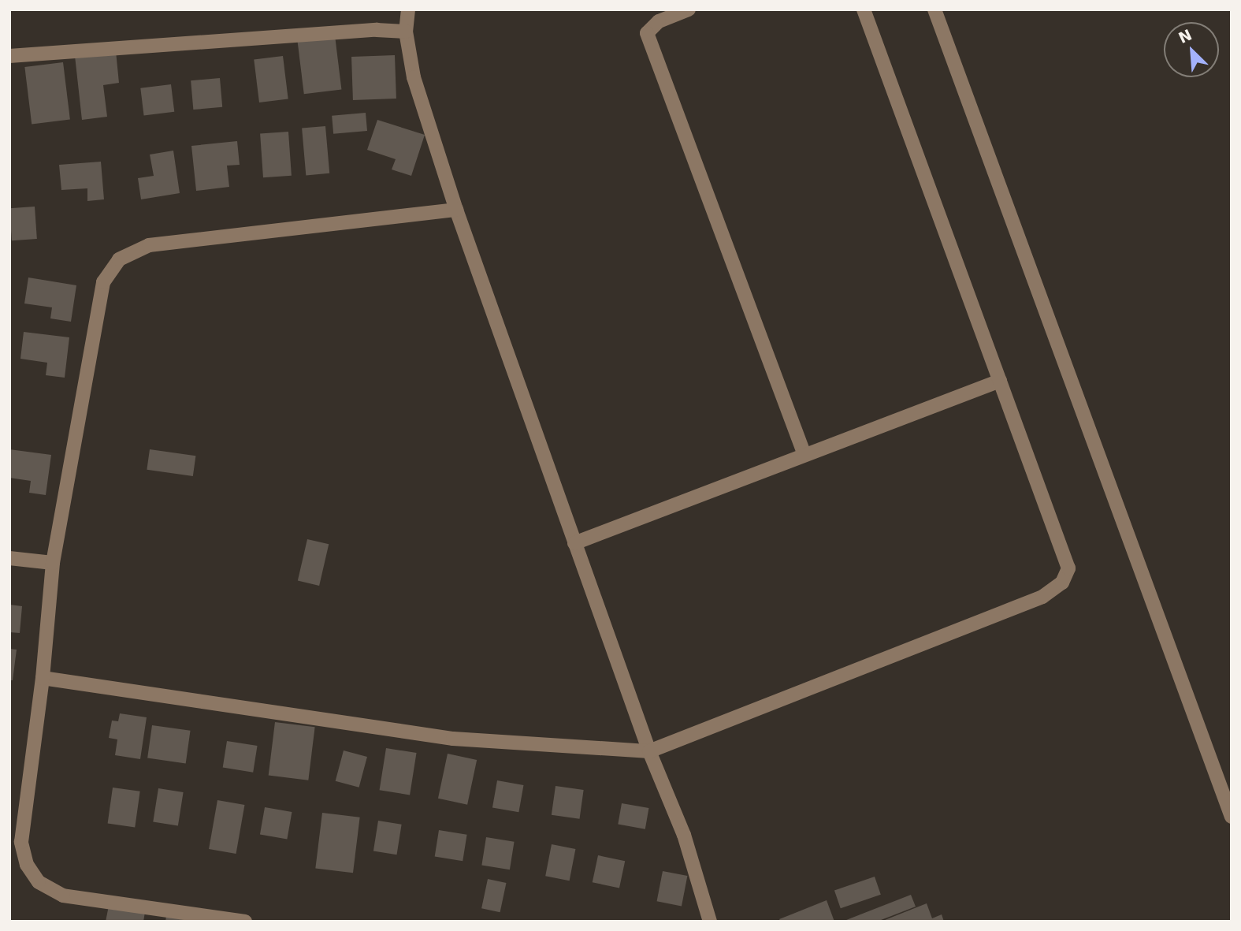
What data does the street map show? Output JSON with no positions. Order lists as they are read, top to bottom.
{
  "north": "top left"
}
